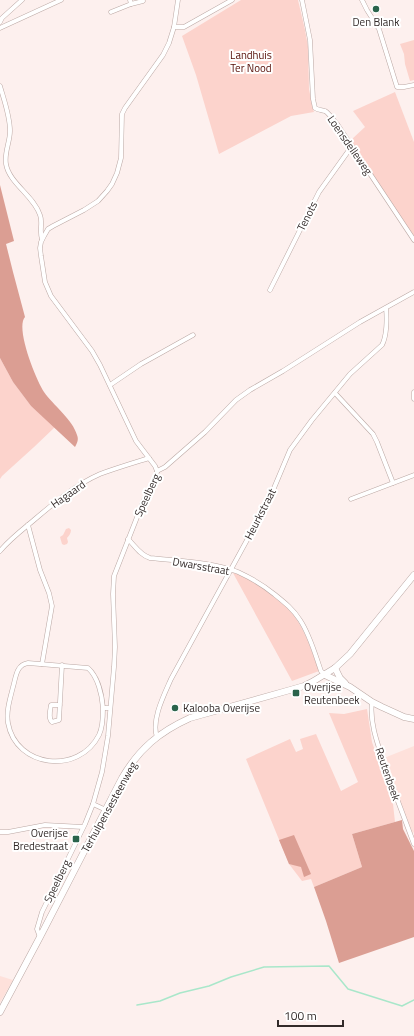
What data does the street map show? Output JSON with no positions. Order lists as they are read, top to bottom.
{
  "streets": {
    "main road": ["Terhulpensesteenweg"],
    "street": [
      "Loensdelleweg",
      "Tenots",
      "Hagaard",
      "Speelberg",
      "Heurkstraat",
      "Dwarsstraat",
      "Reutenbeek"
    ]
  },
  "crossings": [
    ["Loensdelleweg", "Tenots"],
    ["Speelberg", "Heurkstraat"],
    ["Speelberg", "Dwarsstraat"],
    ["Speelberg", "Terhulpensesteenweg"],
    ["Heurkstraat", "Dwarsstraat"],
    ["Heurkstraat", "Terhulpensesteenweg"],
    ["Dwarsstraat", "Terhulpensesteenweg"]
  ],
  "parks": ["Landhuis Ter Nood"],
  "places": {
    "other": ["Den Blank", "Kalooba Overijse"],
    "transit": ["Overijse Reutenbeek", "Overijse Bredestraat"]
  },
  "scale_bar": "100 m"
}
